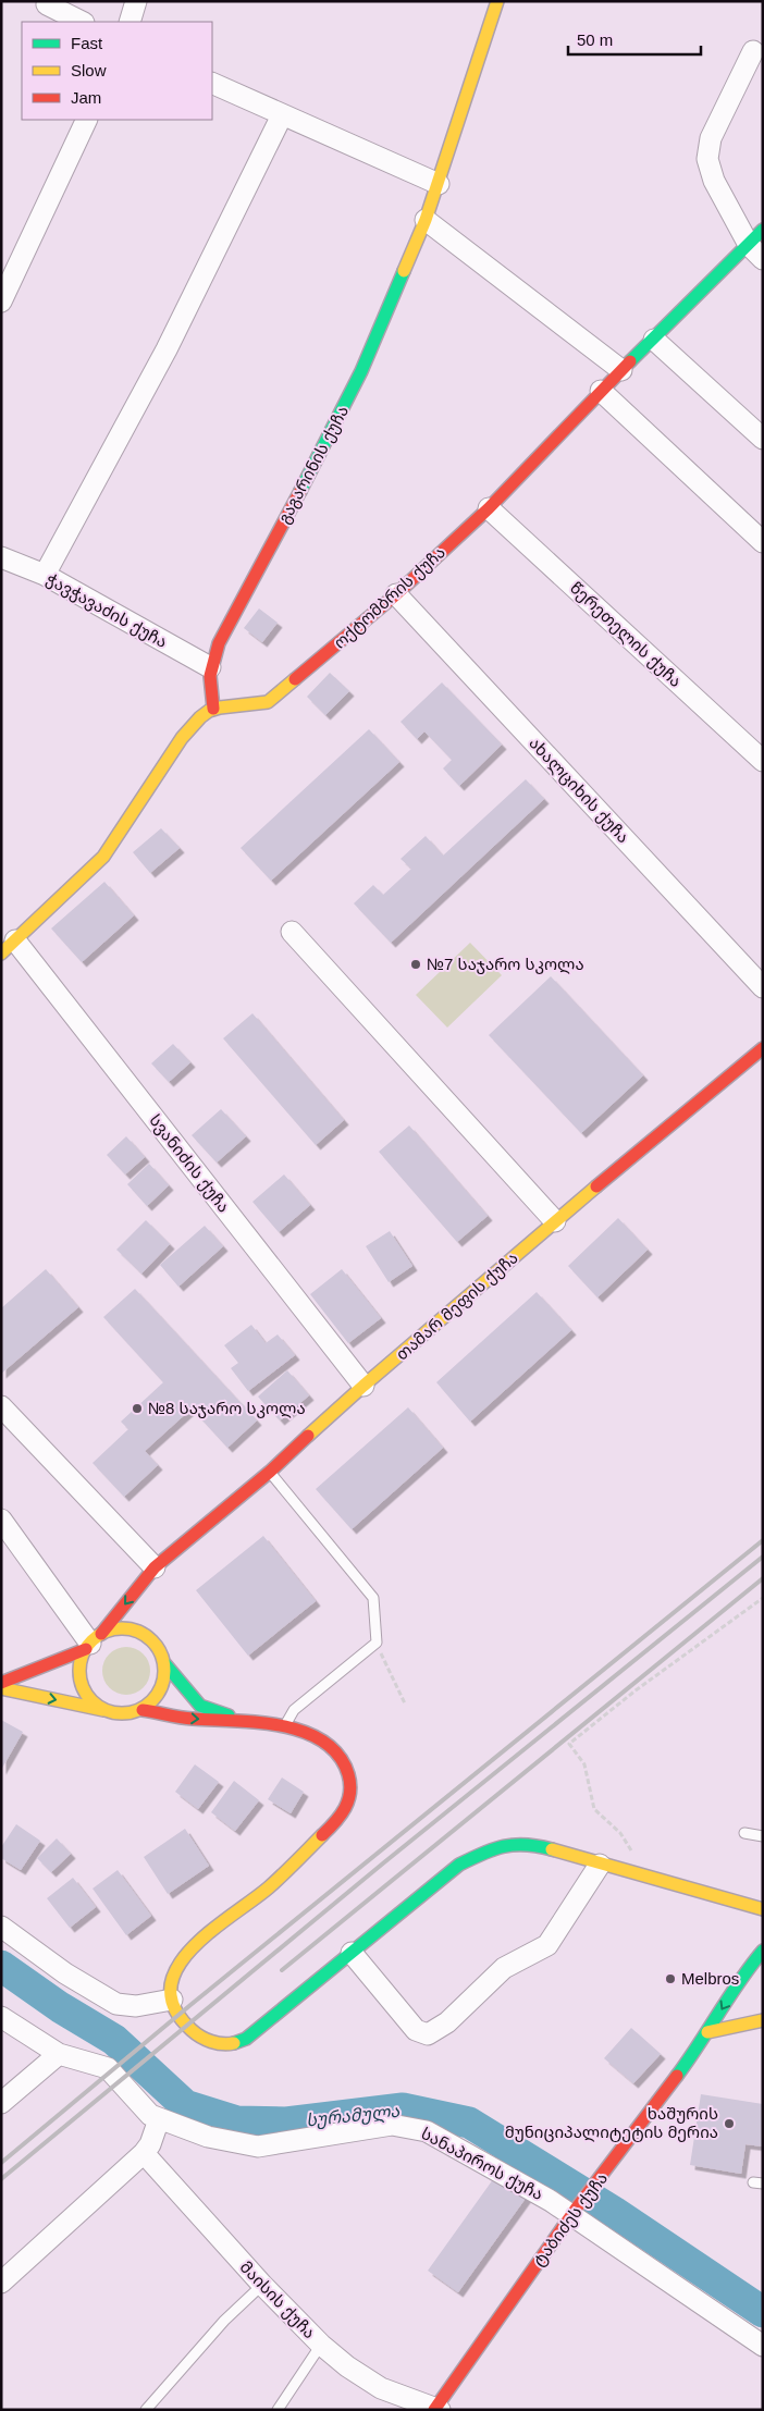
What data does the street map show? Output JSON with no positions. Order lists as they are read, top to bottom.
{
  "streets": {
    "street": [
      "გაგარინის ქუჩა",
      "ოქტომბრის ქუჩა",
      "ჭავჭავაძის ქუჩა",
      "წერეთელის ქუჩა",
      "ახალციხის ქუჩა",
      "სვანიძის ქუჩა",
      "თამარ მეფის ქუჩა",
      "სანაპიროს ქუჩა",
      "ტაბიძეს ქუჩა",
      "მაისის ქუჩა"
    ]
  },
  "crossings": [
    ["გაგარინის ქუჩა", "ოქტომბრის ქუჩა"],
    ["გაგარინის ქუჩა", "ჭავჭავაძის ქუჩა"],
    ["ოქტომბრის ქუჩა", "წერეთელის ქუჩა"],
    ["ოქტომბრის ქუჩა", "ახალციხის ქუჩა"],
    ["სვანიძის ქუჩა", "თამარ მეფის ქუჩა"],
    ["სანაპიროს ქუჩა", "ტაბიძეს ქუჩა"],
    ["ტაბიძეს ქუჩა", "მაისის ქუჩა"]
  ],
  "water": ["სურამულა"],
  "places": [
    "№7 საჯარო სკოლა",
    "№8 საჯარო სკოლა",
    "Melbros",
    "ხაშურის მუნიციპალიტეტის მერია"
  ],
  "legend": ["Fast", "Slow", "Jam"],
  "scale_bar": "50 m"
}
